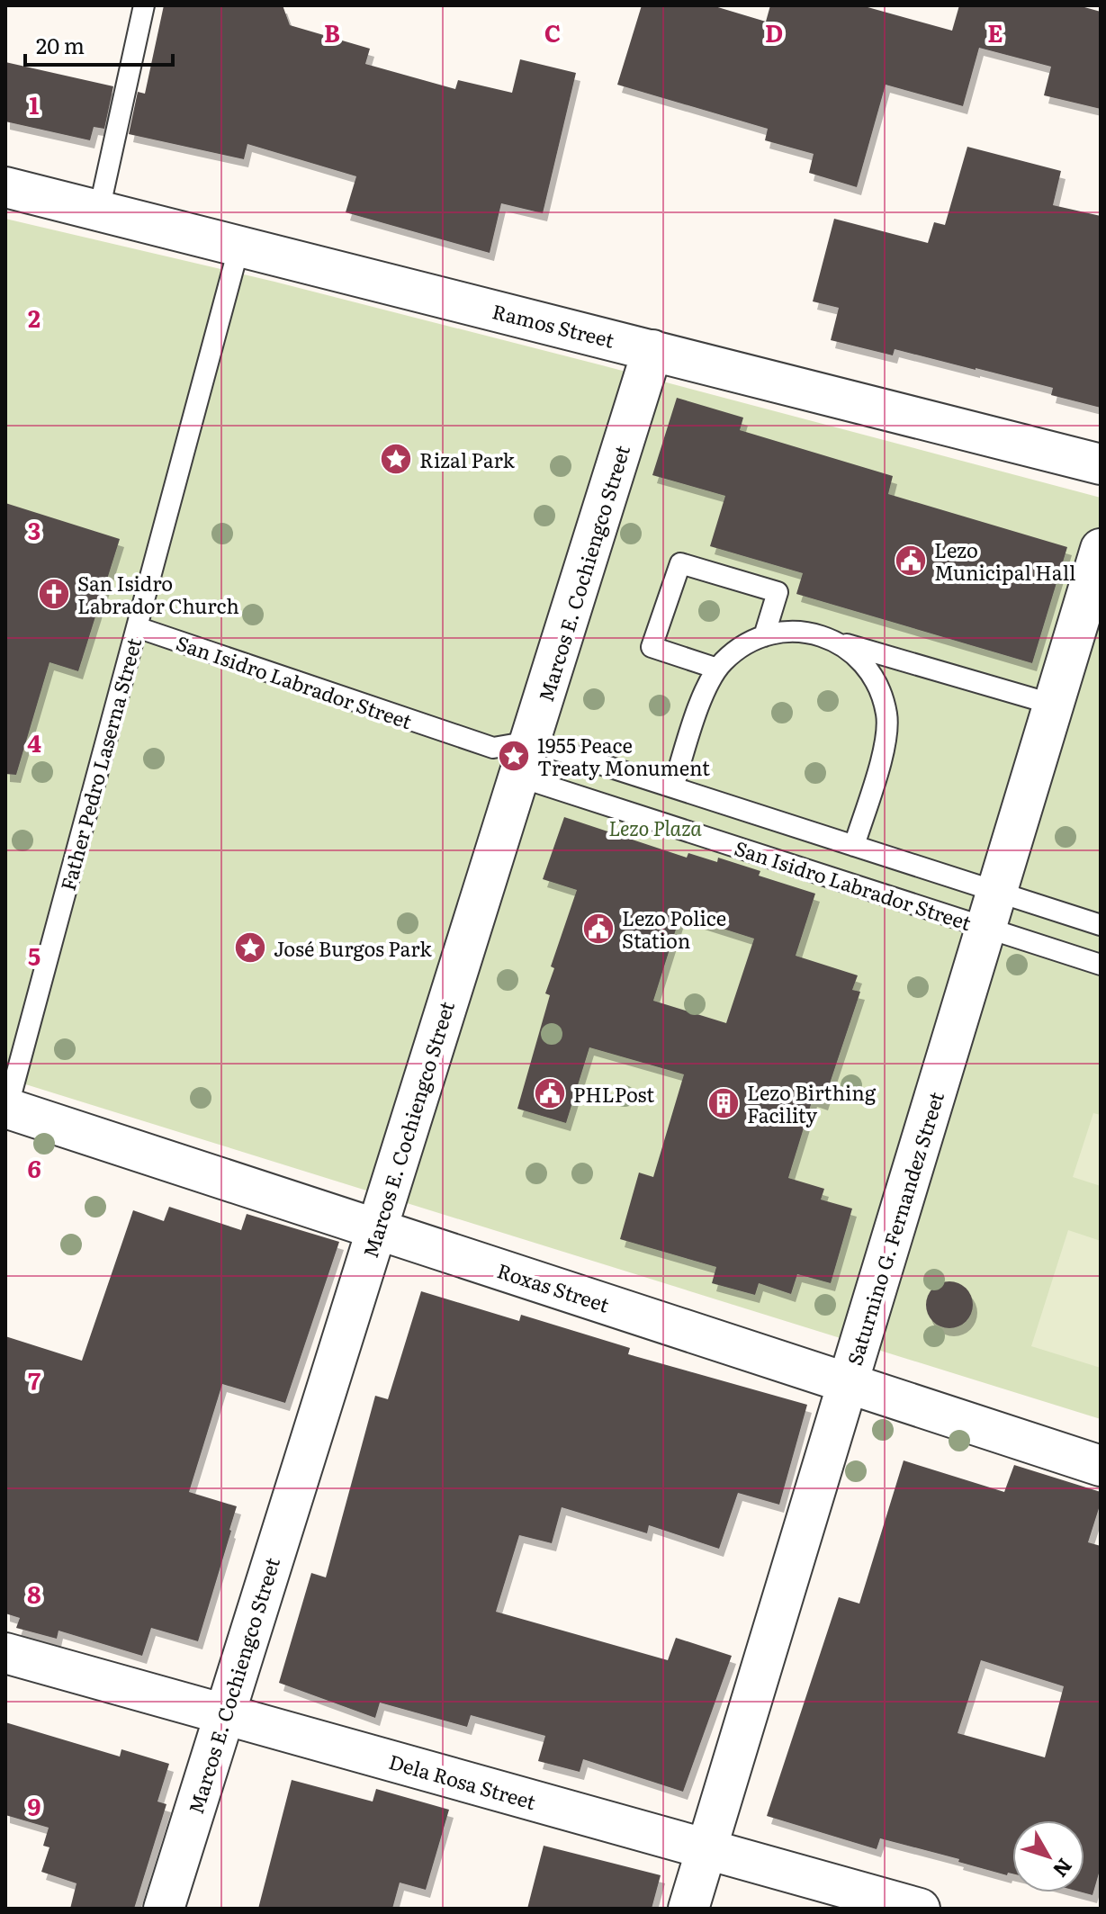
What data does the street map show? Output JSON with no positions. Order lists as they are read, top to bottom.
{
  "streets": {
    "street": [
      "Ramos Street",
      "Marcos E. Cochiengco Street",
      "Saturnino G. Fernandez Street",
      "Roxas Street",
      "Dela Rosa Street"
    ],
    "lane": ["San Isidro Labrador Street", "Father Pedro Laserna Street"]
  },
  "crossings": [
    ["Ramos Street", "Marcos E. Cochiengco Street"],
    ["Ramos Street", "Father Pedro Laserna Street"],
    ["Marcos E. Cochiengco Street", "San Isidro Labrador Street"],
    ["Marcos E. Cochiengco Street", "Roxas Street"],
    ["Marcos E. Cochiengco Street", "Dela Rosa Street"],
    ["San Isidro Labrador Street", "Father Pedro Laserna Street"],
    ["San Isidro Labrador Street", "Saturnino G. Fernandez Street"],
    ["Father Pedro Laserna Street", "Roxas Street"],
    ["Saturnino G. Fernandez Street", "Roxas Street"],
    ["Saturnino G. Fernandez Street", "Dela Rosa Street"]
  ],
  "parks": ["Lezo Plaza"],
  "places": {
    "place": ["Rizal Park", "1955 Peace Treaty Monument", "José Burgos Park"],
    "public building": ["Lezo Municipal Hall", "Lezo Police Station", "PHLPost"],
    "church": ["San Isidro Labrador Church"],
    "building": ["Lezo Birthing Facility"]
  },
  "scale_bar": "20 m",
  "north": "bottom right",
  "grid": {
    "columns": [
      "B",
      "C",
      "D",
      "E"
    ],
    "rows": [
      "1",
      "2",
      "3",
      "4",
      "5",
      "6",
      "7",
      "8",
      "9"
    ]
  }
}
